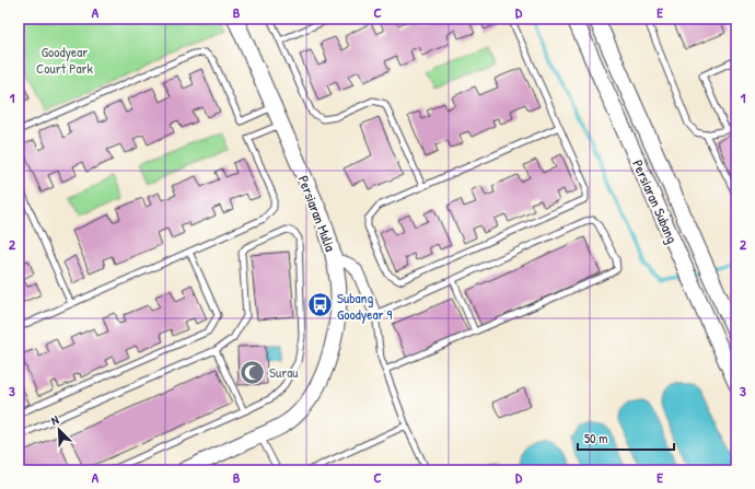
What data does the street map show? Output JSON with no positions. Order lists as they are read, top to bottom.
{
  "streets": {
    "street": ["Persiaran Subang", "Persiaran Mulia"]
  },
  "parks": ["Goodyear Court Park"],
  "places": {
    "bus stop": ["Subang Goodyear 9"],
    "mosque": ["Surau"]
  },
  "scale_bar": "50 m",
  "north": "top left",
  "grid": {
    "columns": [
      "A",
      "B",
      "C",
      "D",
      "E"
    ],
    "rows": ["1", "2", "3"]
  }
}
